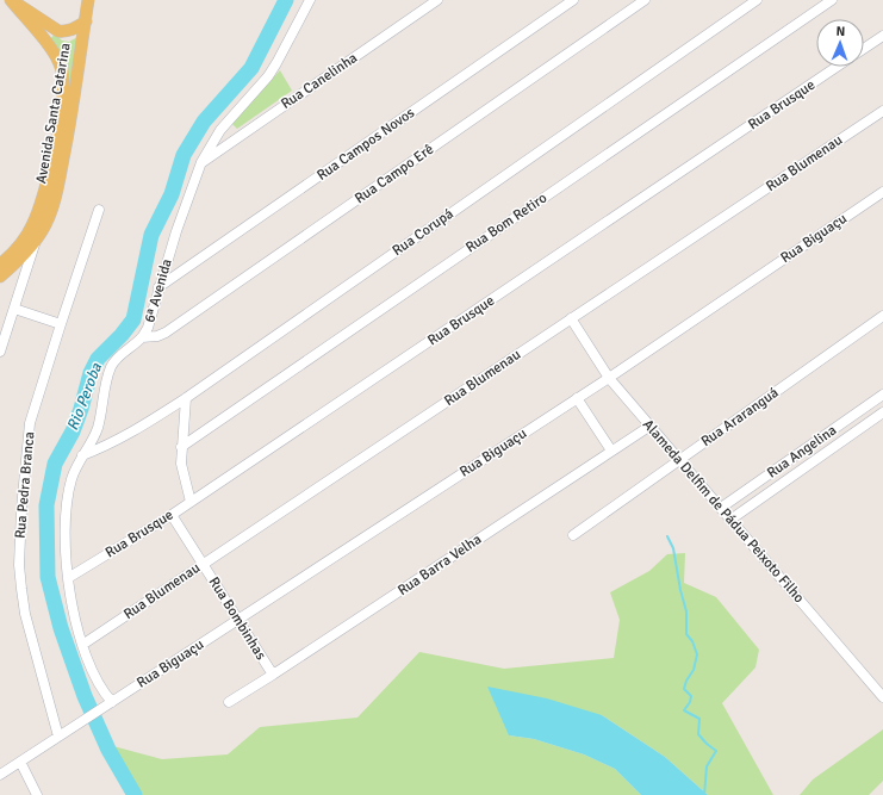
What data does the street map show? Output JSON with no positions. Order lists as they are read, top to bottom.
{
  "streets": {
    "main road": ["Avenida Santa Catarina"],
    "street": [
      "Rua Canelinha",
      "Rua Brusque",
      "Rua Campos Novos",
      "Rua Blumenau",
      "Rua Campo Erê",
      "Rua Bom Retiro",
      "Rua Corupá",
      "Rua Biguaçu",
      "6ª Avenida",
      "Rua Araranguá",
      "Rua Angelina",
      "Rua Pedra Branca",
      "Alameda Delfim de Pádua Peixoto Filho",
      "Rua Barra Velha",
      "Rua Bombinhas"
    ]
  },
  "crossings": [
    ["Rua Canelinha", "6ª Avenida"],
    ["Rua Brusque", "6ª Avenida"],
    ["Rua Brusque", "Rua Bombinhas"],
    ["Rua Campos Novos", "6ª Avenida"],
    ["Rua Blumenau", "6ª Avenida"],
    ["Rua Blumenau", "Alameda Delfim de Pádua Peixoto Filho"],
    ["Rua Blumenau", "Rua Bombinhas"],
    ["Rua Campo Erê", "6ª Avenida"],
    ["Rua Corupá", "6ª Avenida"],
    ["Rua Biguaçu", "6ª Avenida"],
    ["Rua Biguaçu", "Rua Pedra Branca"],
    ["Rua Biguaçu", "Alameda Delfim de Pádua Peixoto Filho"],
    ["Rua Biguaçu", "Rua Bombinhas"],
    ["Rua Araranguá", "Alameda Delfim de Pádua Peixoto Filho"],
    ["Rua Angelina", "Alameda Delfim de Pádua Peixoto Filho"],
    ["Alameda Delfim de Pádua Peixoto Filho", "Rua Barra Velha"],
    ["Rua Barra Velha", "Rua Bombinhas"]
  ],
  "water": ["Rio Peroba"],
  "north": "top"
}
